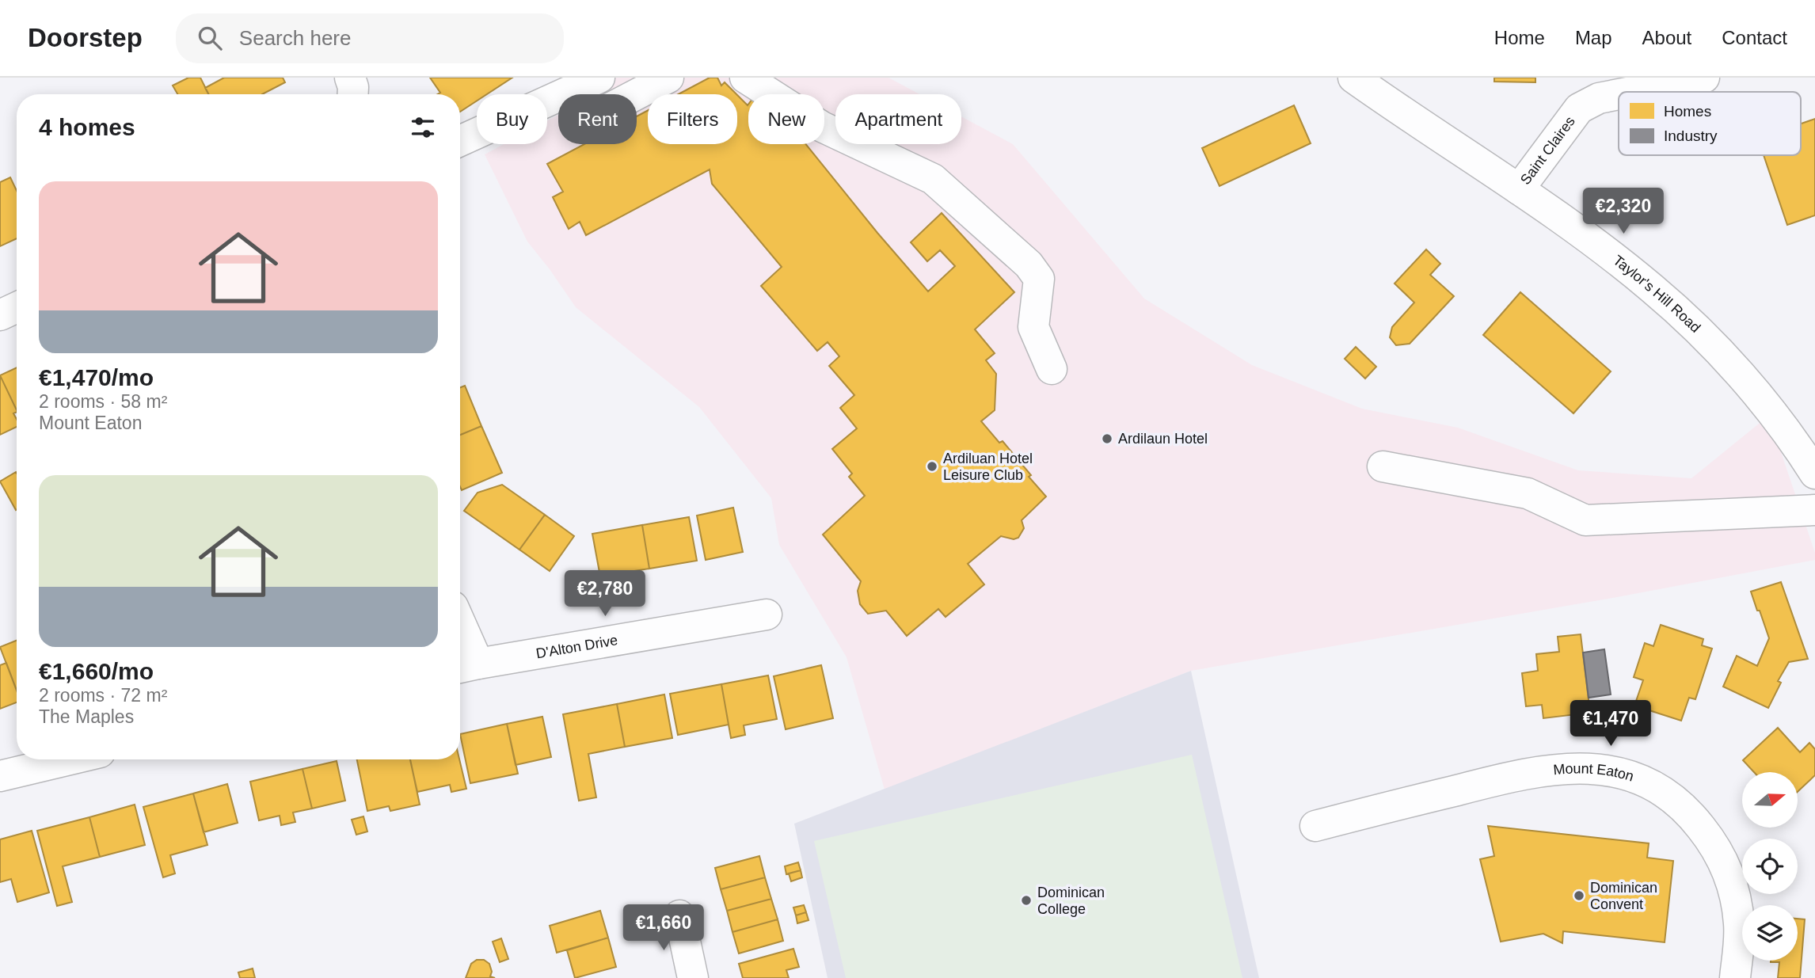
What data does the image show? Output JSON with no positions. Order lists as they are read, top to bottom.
{
  "streets": {
    "street": [
      "Saint Claires",
      "Taylor's Hill Road",
      "D'Alton Drive",
      "Mount Eaton"
    ]
  },
  "crossings": [
    ["Saint Claires", "Taylor's Hill Road"]
  ],
  "places": [
    "Ardilaun Hotel",
    "Ardiluan Hotel Leisure Club",
    "Dominican Convent",
    "Dominican College"
  ],
  "legend": ["Homes", "Industry"],
  "north": "right",
  "page": {
    "header": "Doorstep",
    "search": "Search here",
    "nav": [
      "Home",
      "Map",
      "About",
      "Contact"
    ],
    "chip": [
      "Buy",
      "Rent",
      "Filters",
      "New",
      "Apartment"
    ],
    "heading": "4 homes",
    "list": [
      {
        "name": "€1,470/mo",
        "note": "2 rooms · 58 m² · Mount Eaton"
      },
      {
        "name": "€1,660/mo",
        "note": "2 rooms · 72 m² · The Maples"
      }
    ],
    "price": [
      "€2,320",
      "€2,780",
      "€1,470",
      "€1,660"
    ]
  }
}
